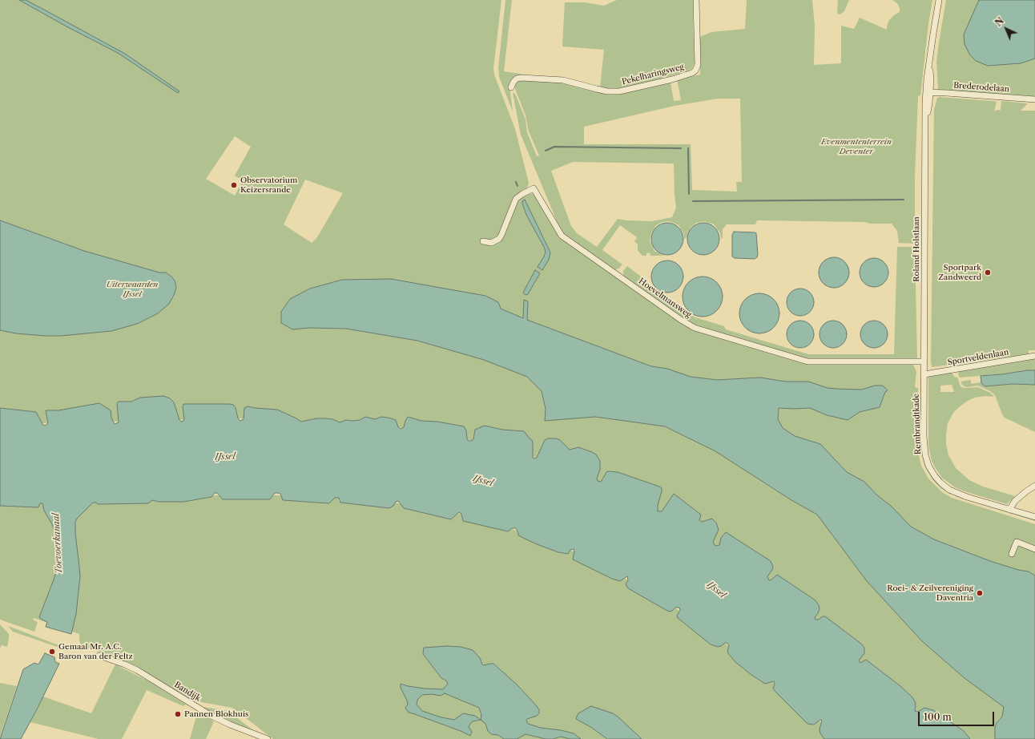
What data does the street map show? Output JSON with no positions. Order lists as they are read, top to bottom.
{
  "streets": {
    "street": [
      "Pekelharingsweg",
      "Brederodelaan",
      "Roland Holstlaan",
      "Hoevelmansweg",
      "Sportveldenlaan",
      "Rembrandtkade",
      "Bandijk"
    ]
  },
  "crossings": [
    ["Brederodelaan", "Roland Holstlaan"],
    ["Roland Holstlaan", "Hoevelmansweg"],
    ["Roland Holstlaan", "Sportveldenlaan"],
    ["Roland Holstlaan", "Rembrandtkade"],
    ["Sportveldenlaan", "Rembrandtkade"]
  ],
  "water": ["IJssel", "Toevoerkanaal"],
  "parks": ["Evenmententerrein Deventer", "Uiterwaarden IJssel"],
  "places": [
    "Observatorium Keizersrande",
    "Sportpark Zandweerd",
    "Roei- & Zeilvereniging Daventria",
    "Gemaal Mr. A.C. Baron van der Feltz",
    "Pannen Blokhuis"
  ],
  "scale_bar": "100 m",
  "north": "top left"
}
